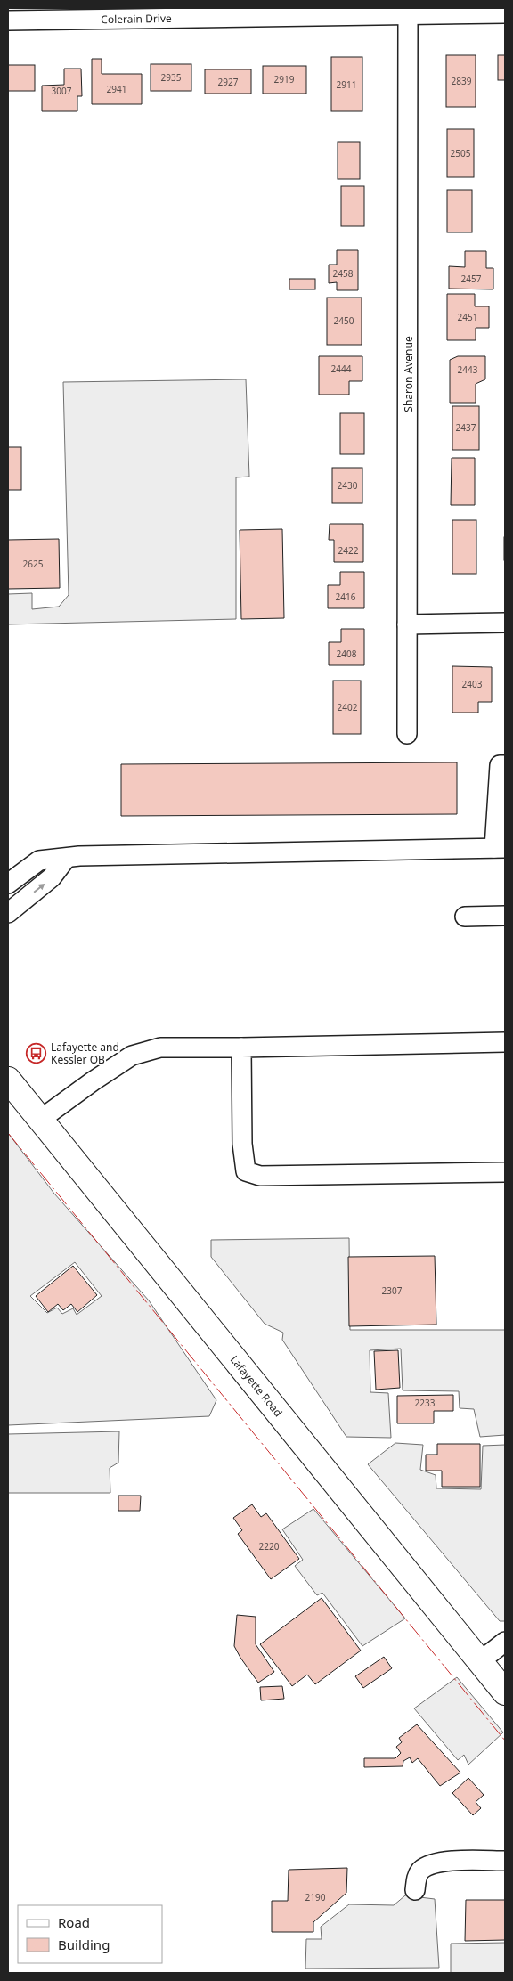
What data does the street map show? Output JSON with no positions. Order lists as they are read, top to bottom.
{
  "streets": {
    "main road": ["Lafayette Road"],
    "street": ["Colerain Drive", "Sharon Avenue"]
  },
  "crossings": [
    ["Colerain Drive", "Sharon Avenue"]
  ],
  "places": {
    "bus stop": ["Lafayette and Kessler OB"]
  },
  "house_numbers": [
    "2935",
    "2919",
    "2839",
    "2927",
    "2911",
    "2941",
    "3007",
    "2505",
    "2458",
    "2457",
    "2451",
    "2450",
    "2444",
    "2443",
    "2437",
    "2430",
    "2422",
    "2625",
    "2416",
    "2408",
    "2403",
    "2402",
    "2307",
    "2233",
    "2220",
    "2190"
  ],
  "legend": ["Road", "Building"]
}
